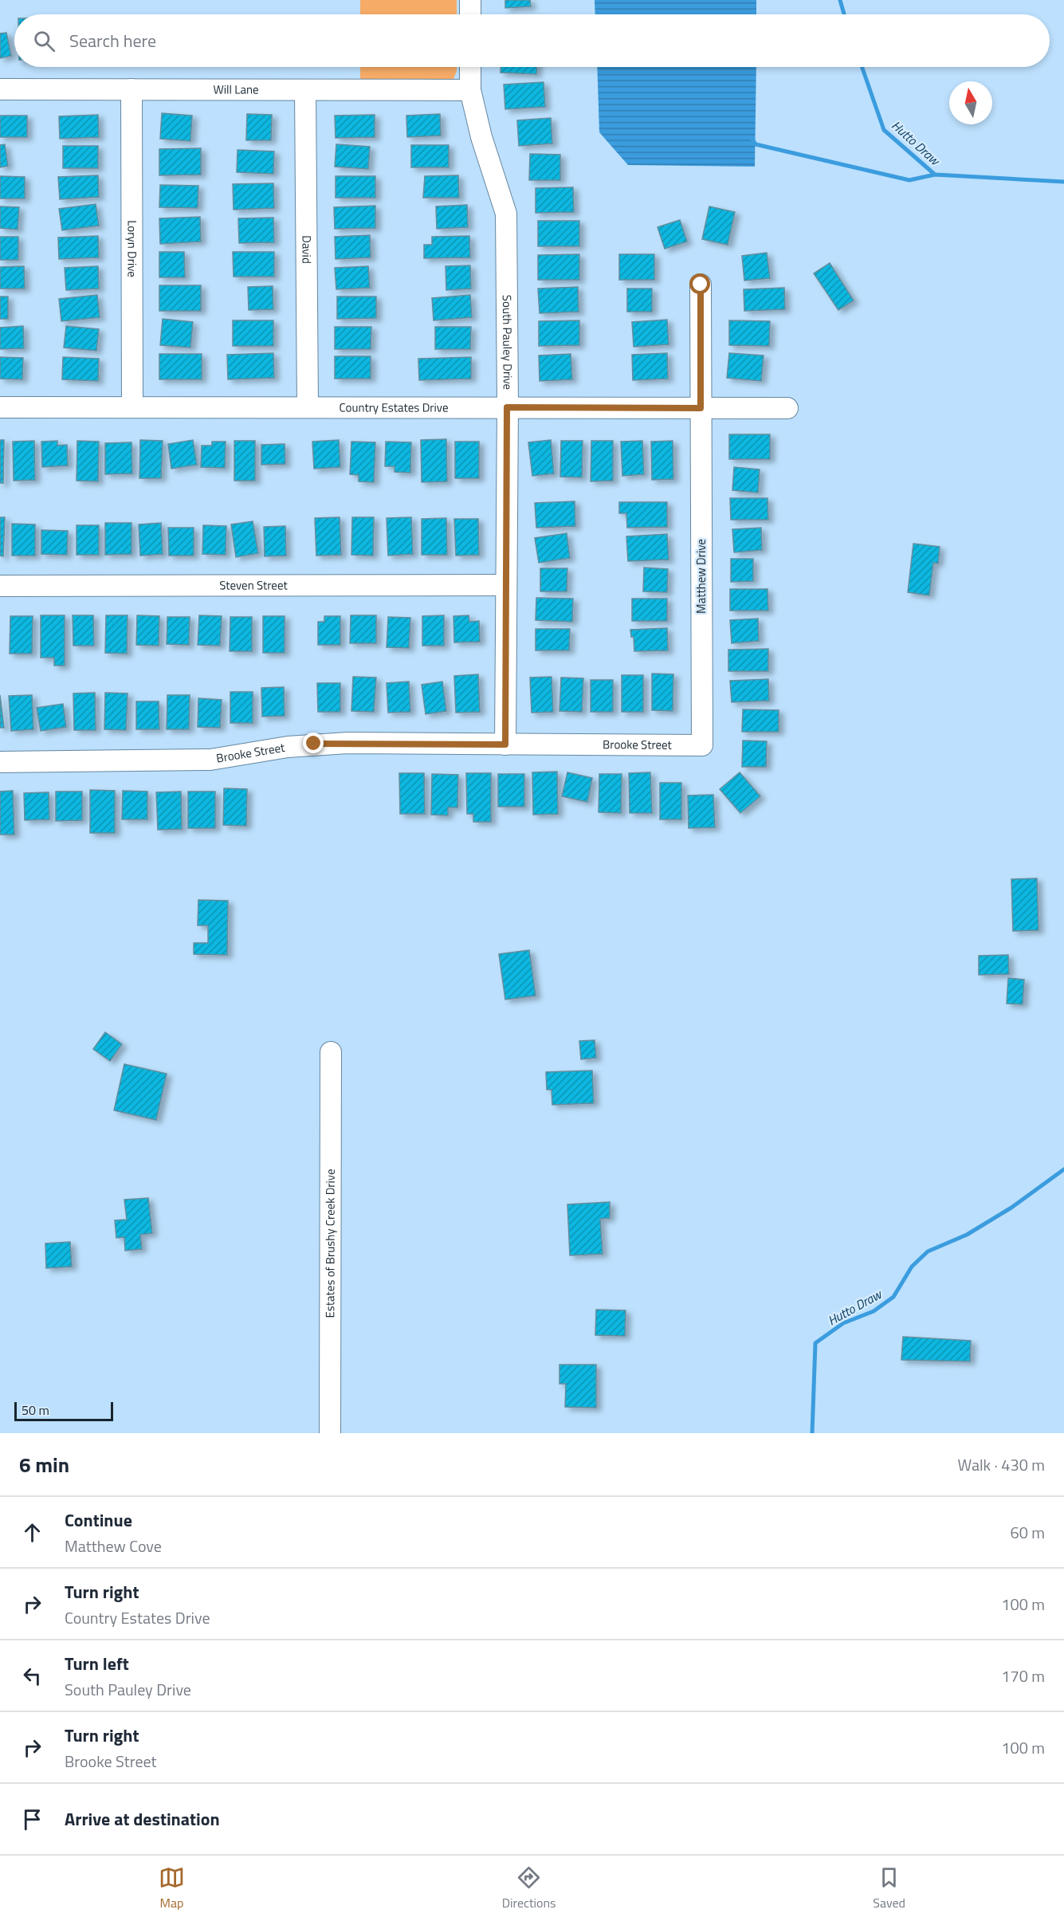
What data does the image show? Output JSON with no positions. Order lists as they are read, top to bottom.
{
  "streets": {
    "street": [
      "Will Lane",
      "Loryn Drive",
      "David",
      "South Pauley Drive",
      "Country Estates Drive",
      "Matthew Drive",
      "Steven Street",
      "Brooke Street",
      "Estates of Brushy Creek Drive"
    ]
  },
  "crossings": [
    ["Will Lane", "Loryn Drive"],
    ["Will Lane", "David"],
    ["Will Lane", "South Pauley Drive"],
    ["Loryn Drive", "Country Estates Drive"],
    ["David", "Country Estates Drive"],
    ["South Pauley Drive", "Country Estates Drive"],
    ["South Pauley Drive", "Steven Street"],
    ["South Pauley Drive", "Brooke Street"],
    ["Country Estates Drive", "Matthew Drive"],
    ["Matthew Drive", "Brooke Street"]
  ],
  "water": ["Hutto Draw"],
  "scale_bar": "50 m",
  "north": "top",
  "page": {
    "search": "Search here",
    "scale": "50 m",
    "heading": ["6 min", "Walk · 430 m"],
    "list": [
      ["Continue", "Matthew Cove", "60 m"],
      ["Turn right", "Country Estates Drive", "100 m"],
      ["Turn left", "South Pauley Drive", "170 m"],
      ["Turn right", "Brooke Street", "100 m"],
      "Arrive at destination"
    ],
    "nav": ["Map", "Directions", "Saved"]
  }
}
